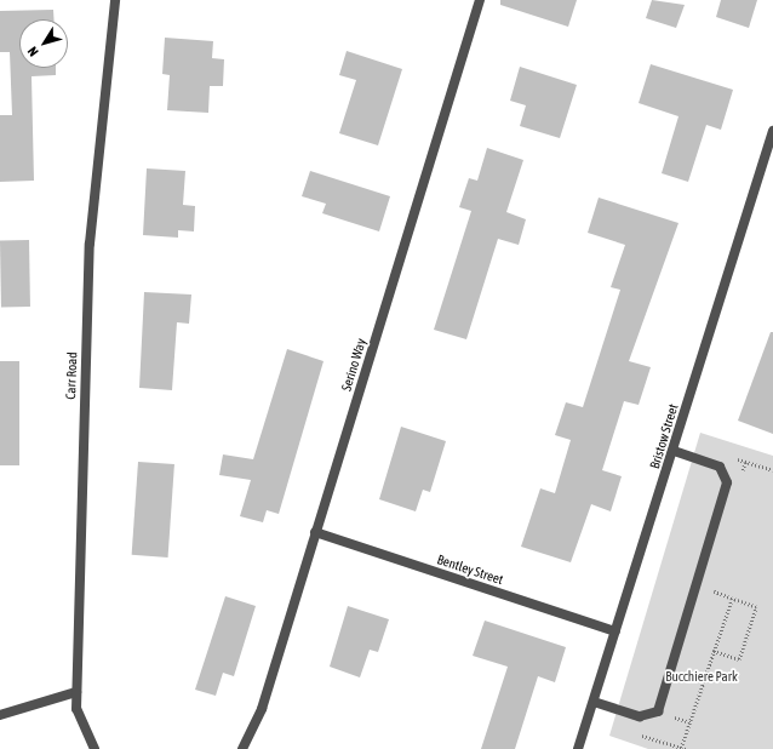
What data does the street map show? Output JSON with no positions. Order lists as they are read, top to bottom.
{
  "streets": {
    "street": [
      "Serino Way",
      "Carr Road",
      "Bristow Street",
      "Bentley Street"
    ]
  },
  "crossings": [
    ["Serino Way", "Bentley Street"],
    ["Bristow Street", "Bentley Street"]
  ],
  "parks": ["Bucchiere Park"],
  "north": "bottom left"
}
